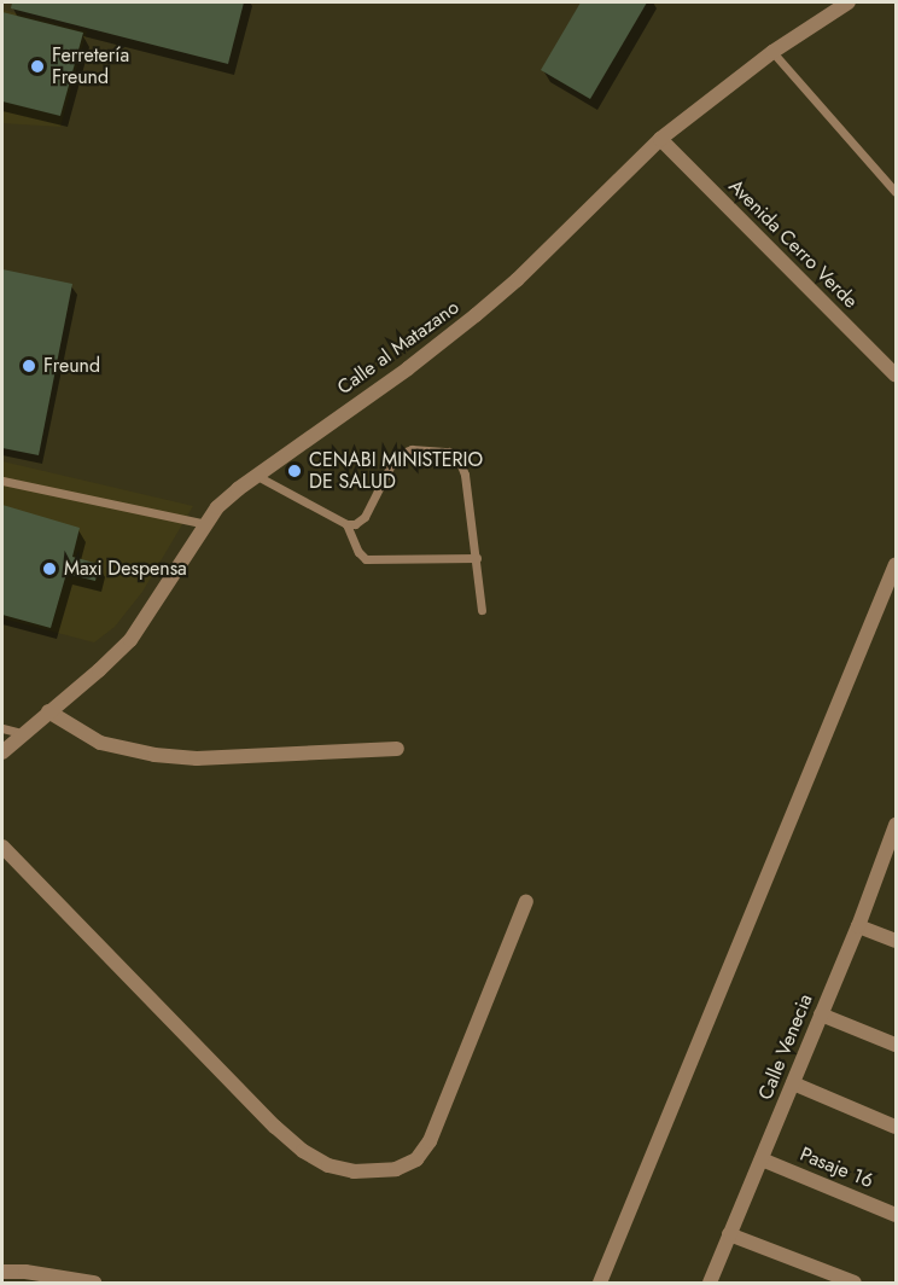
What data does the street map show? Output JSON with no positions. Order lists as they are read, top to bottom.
{
  "streets": {
    "street": [
      "Avenida Cerro Verde",
      "Calle al Matazano",
      "Calle Venecia",
      "Pasaje 16"
    ]
  },
  "crossings": [
    ["Avenida Cerro Verde", "Calle al Matazano"],
    ["Calle Venecia", "Pasaje 16"]
  ],
  "places": [
    "Ferretería Freund",
    "Freund",
    "CENABI MINISTERIO DE SALUD",
    "Maxi Despensa"
  ]
}
